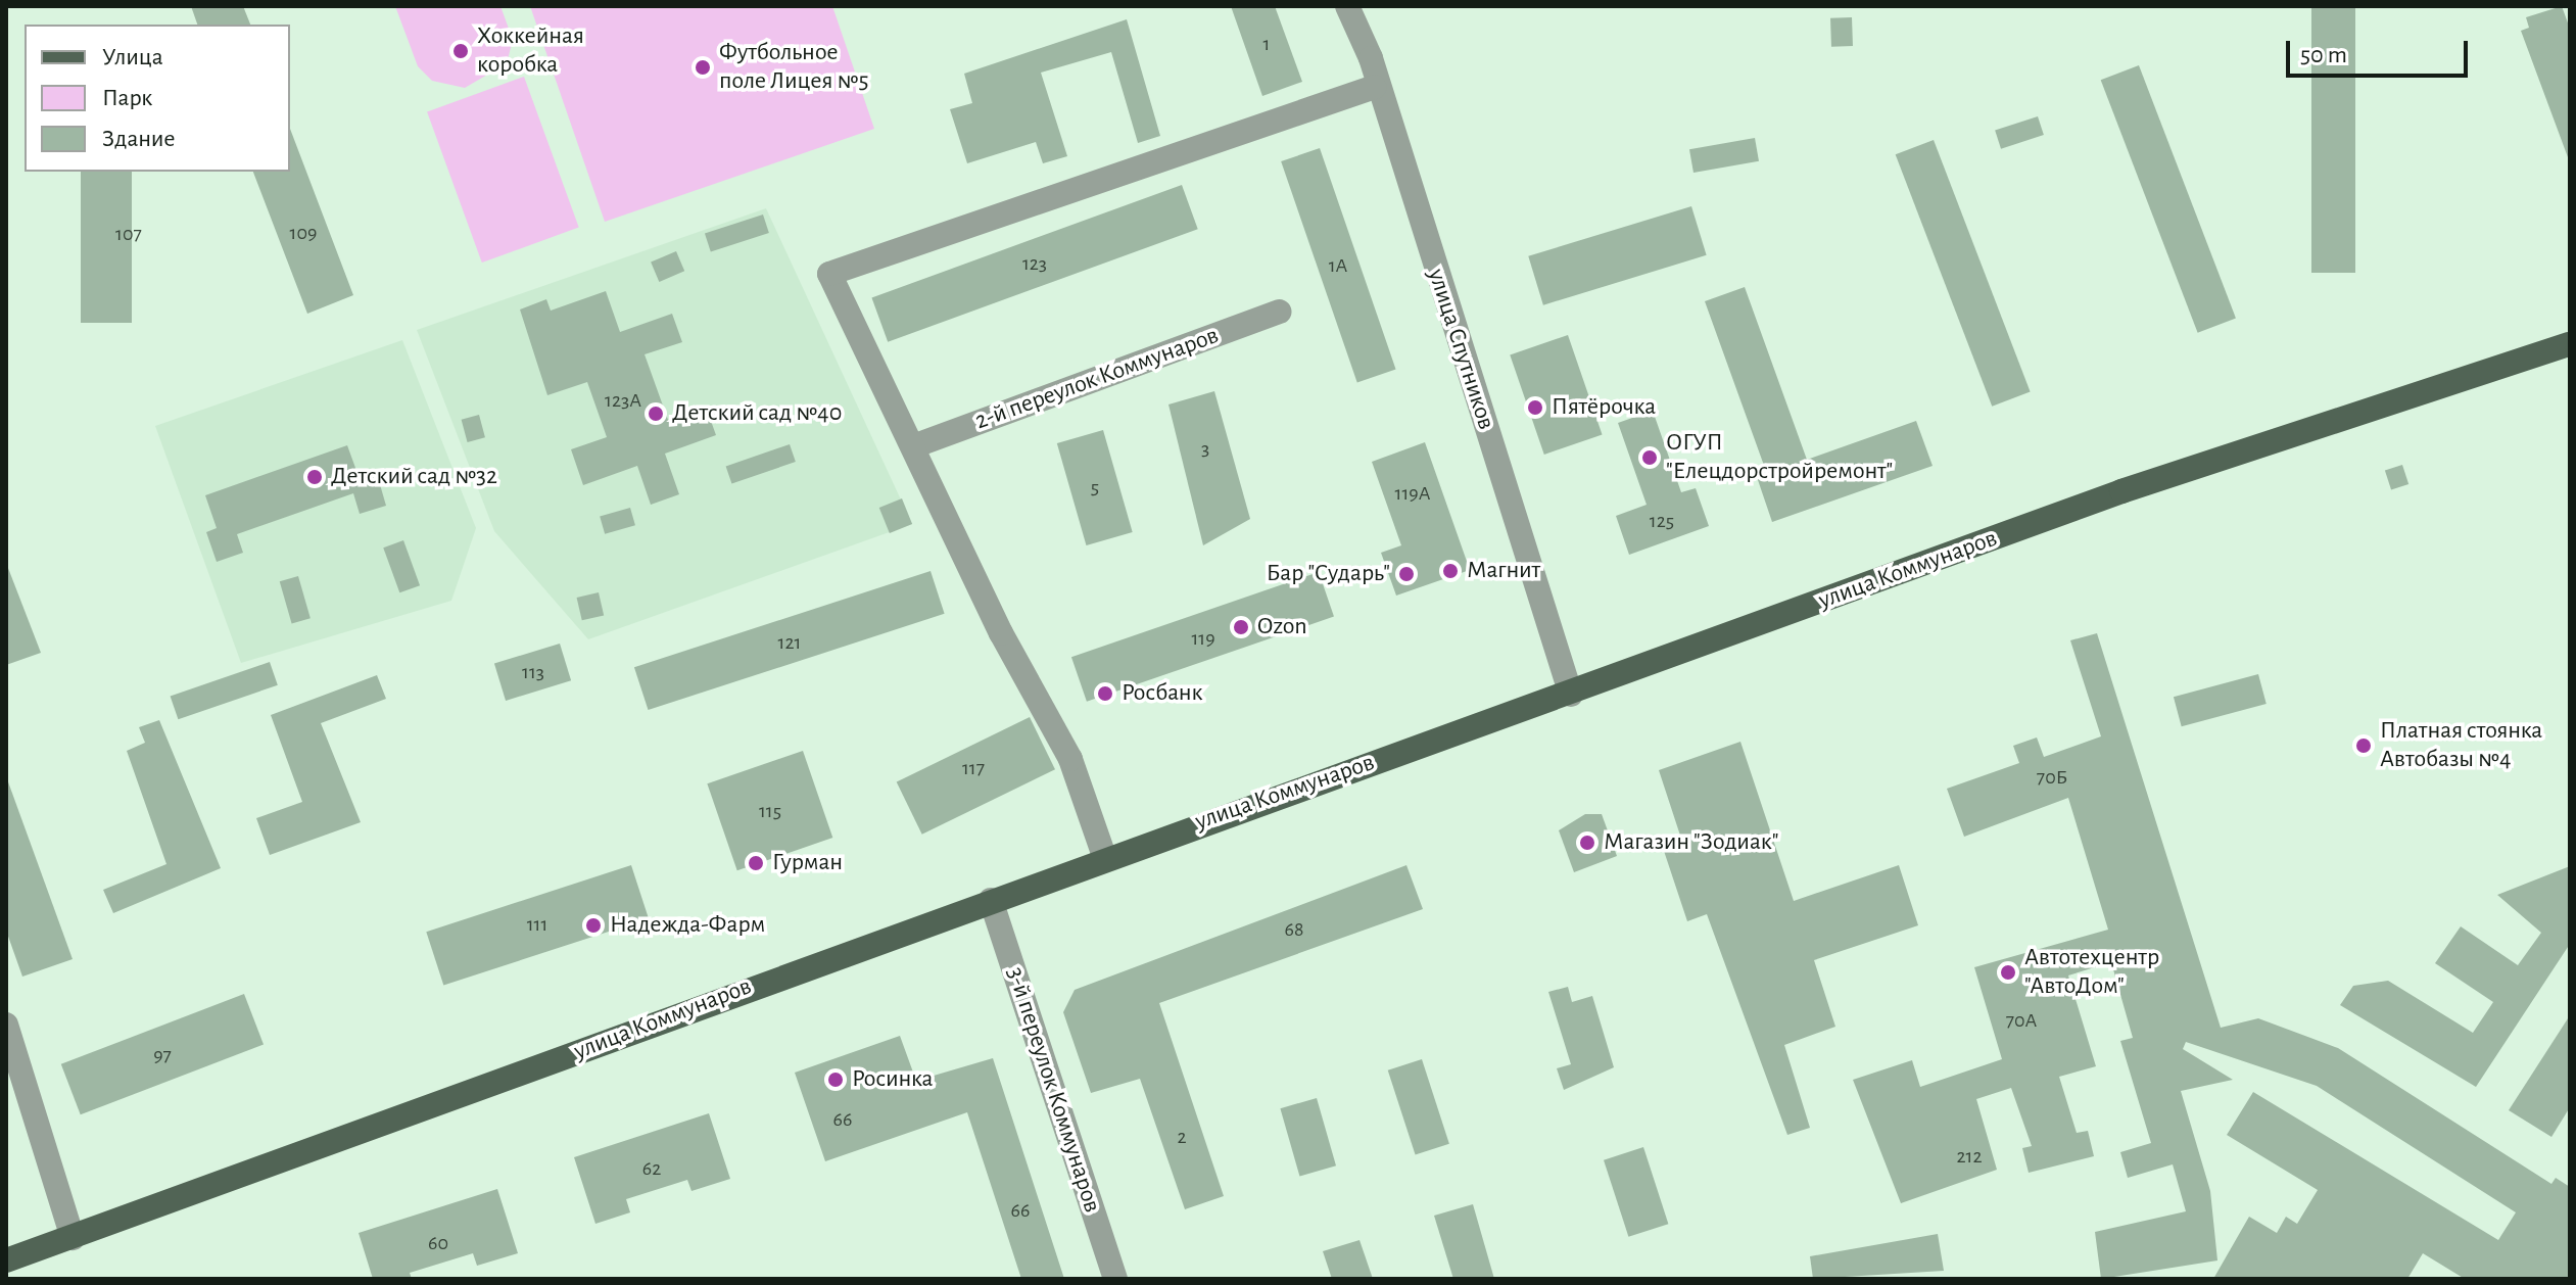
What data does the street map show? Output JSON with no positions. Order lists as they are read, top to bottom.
{
  "streets": {
    "main road": ["улица Коммунаров"],
    "street": ["улица Спутников", "2-й переулок Коммунаров", "3-й переулок Коммунаров"]
  },
  "crossings": [
    ["улица Спутников", "улица Коммунаров"],
    ["улица Коммунаров", "3-й переулок Коммунаров"]
  ],
  "places": [
    "Хоккейная коробка",
    "Футбольное поле Лицея №5",
    "Пятёрочка",
    "Детский сад №40",
    "ОГУП \"Елецдорстройремонт\"",
    "Детский сад №32",
    "Магнит",
    "Бар \"Сударь\"",
    "Ozon",
    "Росбанк",
    "Платная стоянка Автобазы №4",
    "Магазин \"Зодиак\"",
    "Гурман",
    "Надежда-Фарм",
    "Автотехцентр \"АвтоДом\"",
    "Росинка"
  ],
  "house_numbers": [
    "1",
    "109",
    "107",
    "123",
    "1А",
    "123А",
    "3",
    "5",
    "119А",
    "125",
    "119",
    "121",
    "113",
    "117",
    "70Б",
    "115",
    "111",
    "68",
    "70А",
    "97",
    "66",
    "2",
    "212",
    "62",
    "66",
    "60"
  ],
  "legend": ["Улица", "Парк", "Здание"],
  "scale_bar": "50 m"
}
